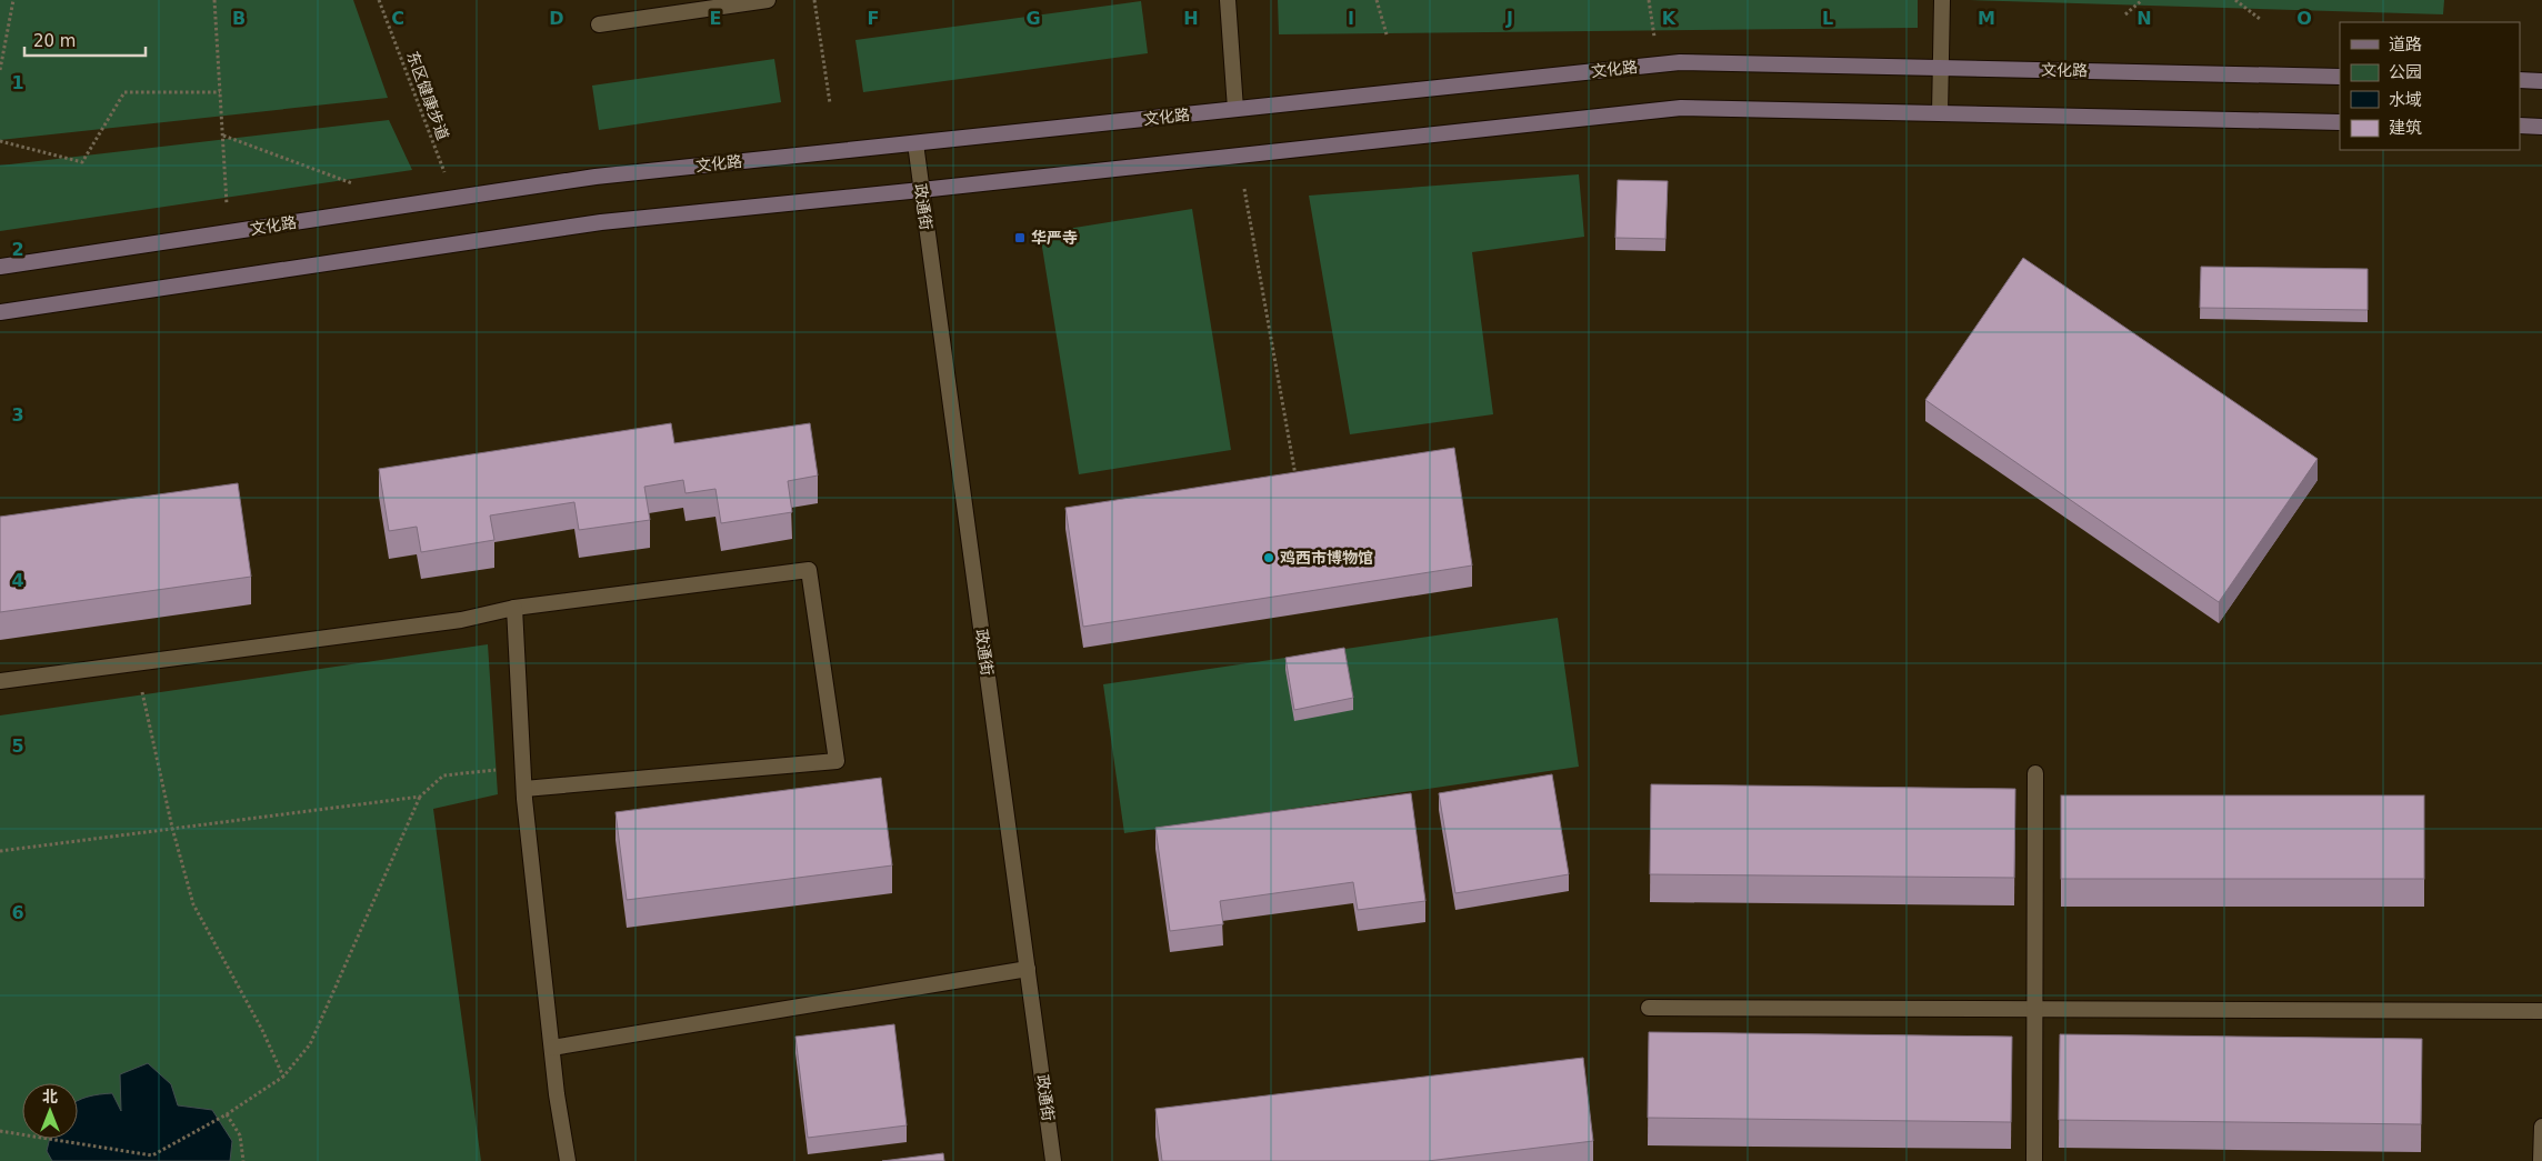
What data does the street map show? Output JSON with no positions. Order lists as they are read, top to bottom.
{
  "streets": {
    "main road": ["文化路"],
    "street": ["政通街"],
    "path": ["东区健康步道"]
  },
  "crossings": [
    ["文化路", "东区健康步道"],
    ["文化路", "政通街"]
  ],
  "places": {
    "transit": ["华严寺"],
    "other": ["鸡西市博物馆"]
  },
  "legend": [
    "道路",
    "公园",
    "水域",
    "建筑"
  ],
  "scale_bar": "20 m",
  "north": "top",
  "grid": {
    "columns": [
      "B",
      "C",
      "D",
      "E",
      "F",
      "G",
      "H",
      "I",
      "J",
      "K",
      "L",
      "M",
      "N",
      "O"
    ],
    "rows": [
      "1",
      "2",
      "3",
      "4",
      "5",
      "6"
    ]
  }
}
